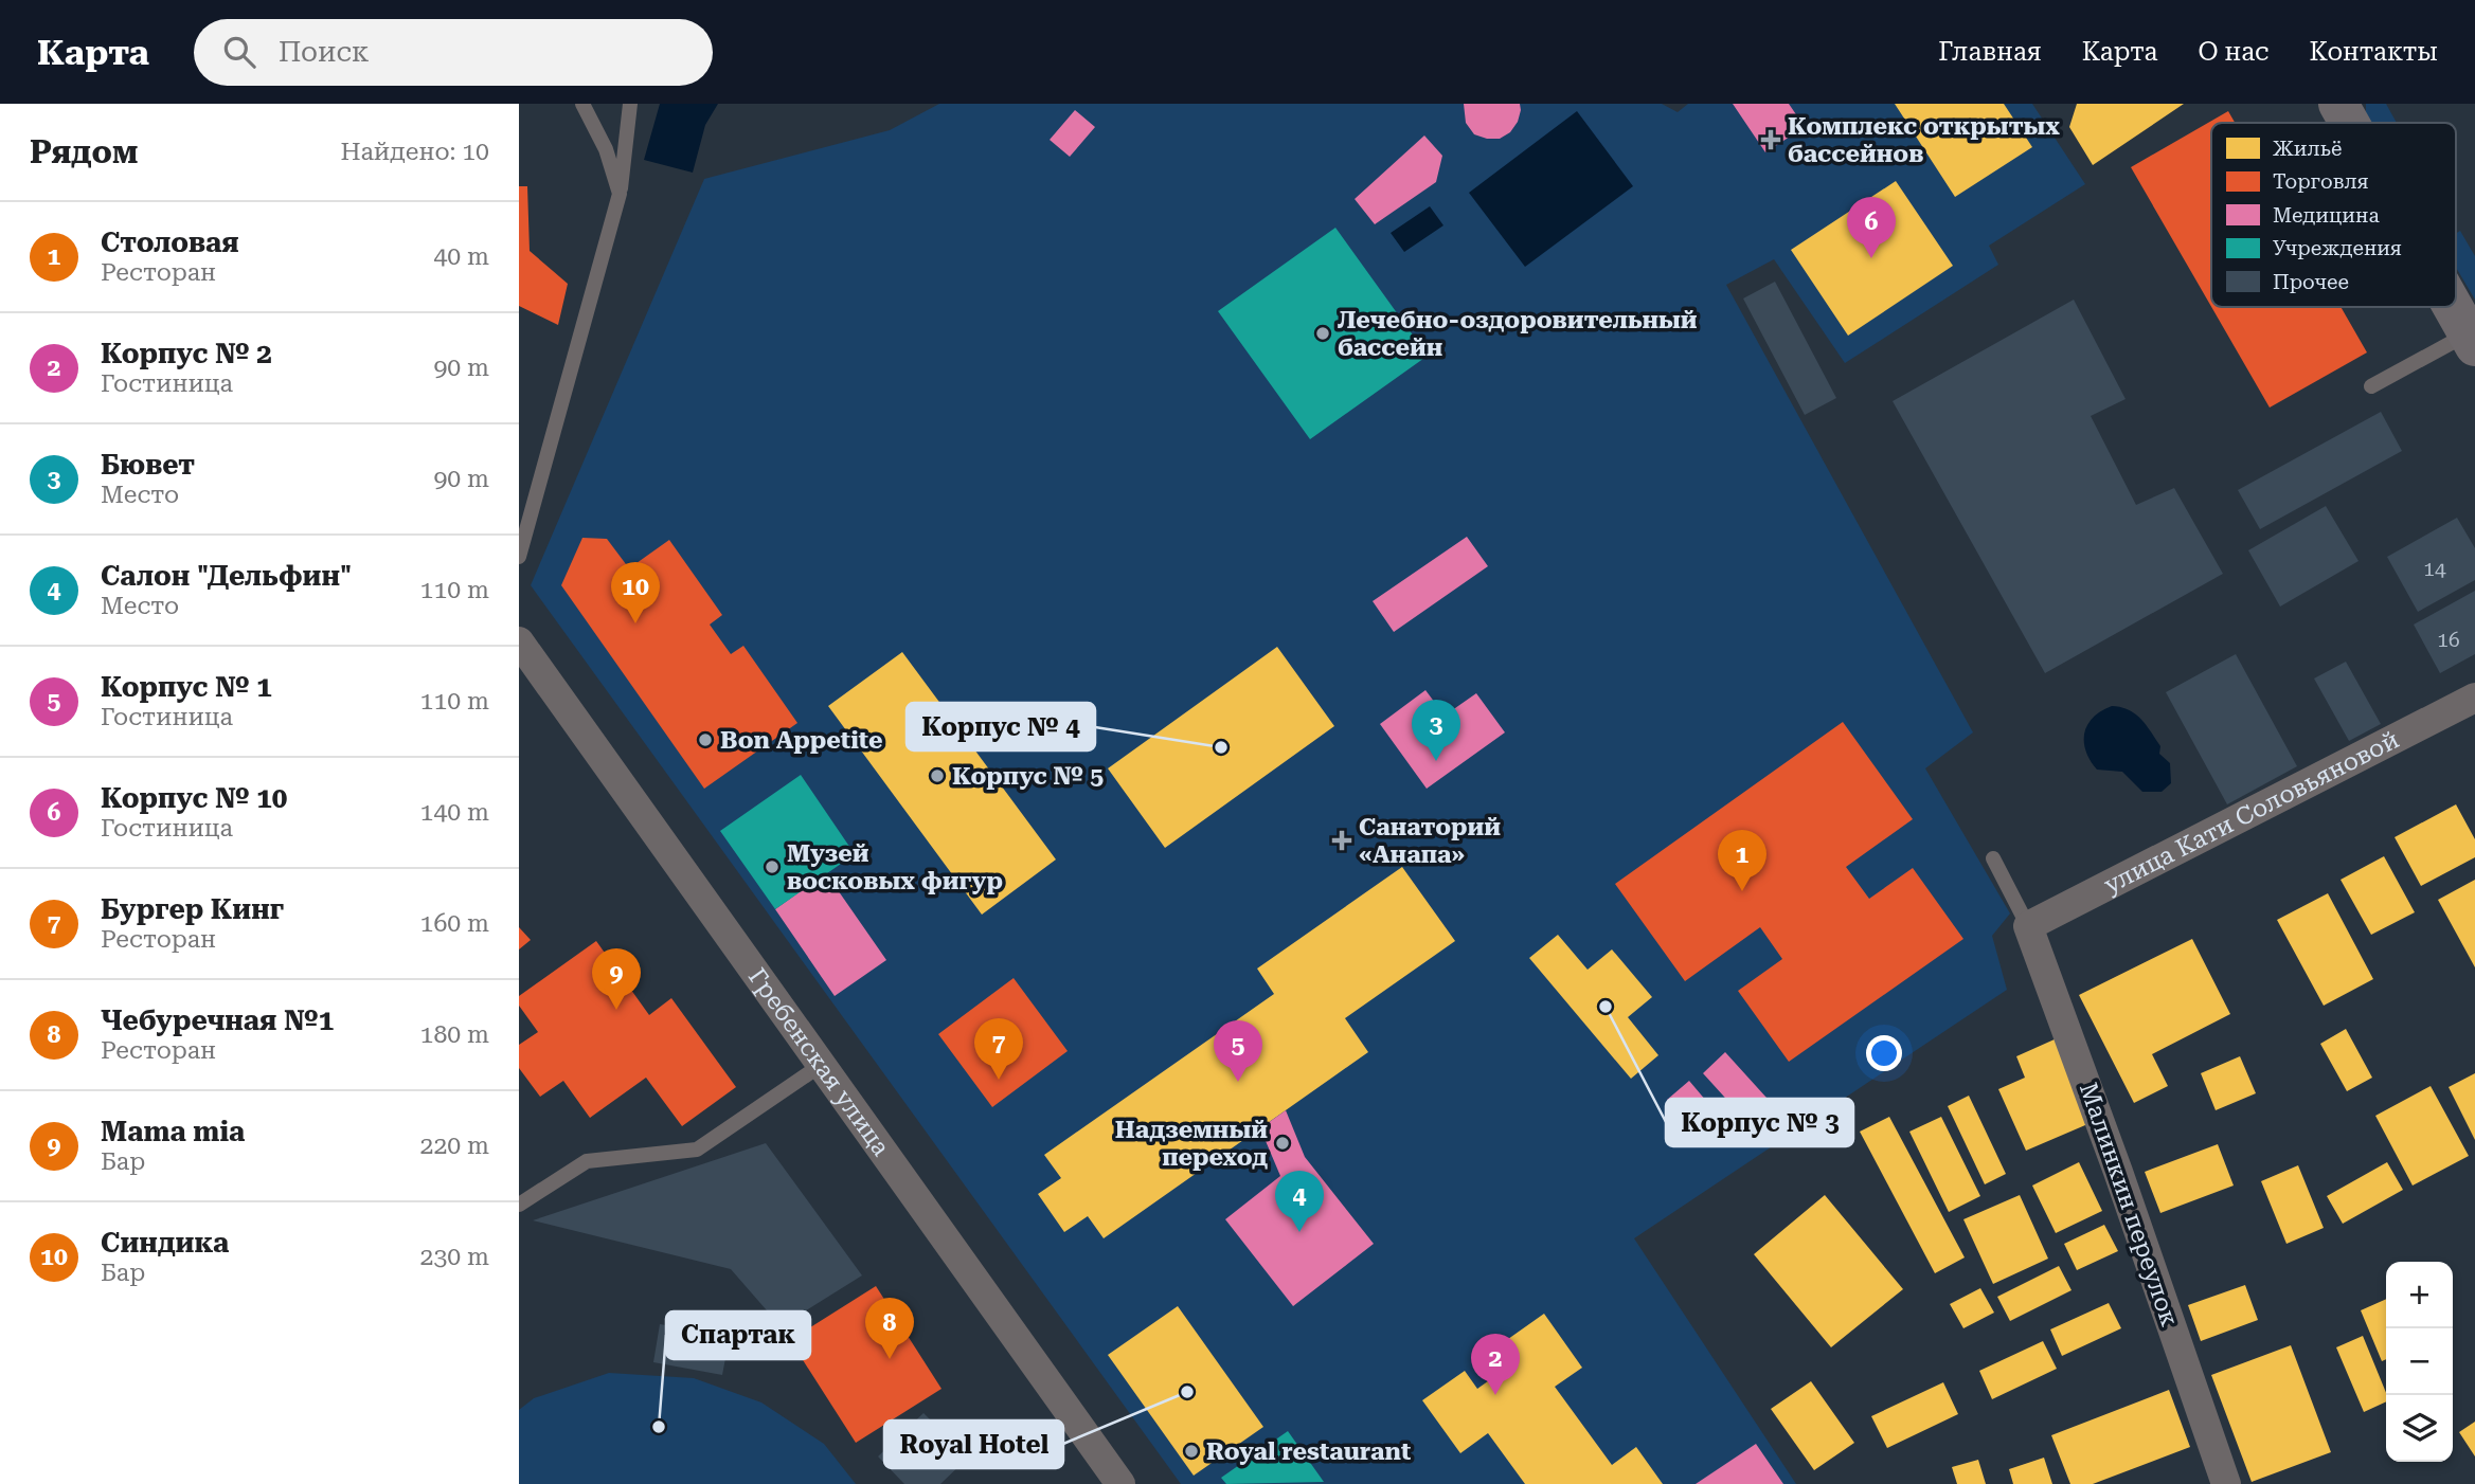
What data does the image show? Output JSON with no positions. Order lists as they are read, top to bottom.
{
  "streets": {
    "street": ["улица Кати Соловьяновой", "Гребенская улица", "Малинкин переулок"]
  },
  "crossings": [
    ["улица Кати Соловьяновой", "Малинкин переулок"]
  ],
  "places": {
    "health": ["Комплекс открытых бассейнов", "Санаторий «Анапа»"],
    "other": [
      "Лечебно-оздоровительный бассейн",
      "Bon Appetite",
      "Корпус № 4",
      "Корпус № 5",
      "Музей восковых фигур",
      "Корпус № 3",
      "Надземный переход",
      "Royal Hotel",
      "Спартак",
      "Royal restaurant"
    ]
  },
  "house_numbers": ["14", "16"],
  "legend": [
    "Жильё",
    "Торговля",
    "Медицина",
    "Учреждения",
    "Прочее"
  ],
  "page": {
    "header": "Карта",
    "search": "Поиск",
    "nav": [
      "Главная",
      "Карта",
      "О нас",
      "Контакты"
    ],
    "heading": ["Рядом", "Найдено: 10"],
    "pins": [
      "6",
      "10",
      "3",
      "1",
      "9",
      "7",
      "5",
      "4",
      "8",
      "2"
    ],
    "list": [
      {
        "mark": "1",
        "name": "Столовая",
        "note": "Ресторан",
        "value": "40 m"
      },
      {
        "mark": "2",
        "name": "Корпус № 2",
        "note": "Гостиница",
        "value": "90 m"
      },
      {
        "mark": "3",
        "name": "Бювет",
        "note": "Место",
        "value": "90 m"
      },
      {
        "mark": "4",
        "name": "Салон \"Дельфин\"",
        "note": "Место",
        "value": "110 m"
      },
      {
        "mark": "5",
        "name": "Корпус № 1",
        "note": "Гостиница",
        "value": "110 m"
      },
      {
        "mark": "6",
        "name": "Корпус № 10",
        "note": "Гостиница",
        "value": "140 m"
      },
      {
        "mark": "7",
        "name": "Бургер Кинг",
        "note": "Ресторан",
        "value": "160 m"
      },
      {
        "mark": "8",
        "name": "Чебуречная №1",
        "note": "Ресторан",
        "value": "180 m"
      },
      {
        "mark": "9",
        "name": "Mama mia",
        "note": "Бар",
        "value": "220 m"
      },
      {
        "mark": "10",
        "name": "Синдика",
        "note": "Бар",
        "value": "230 m"
      }
    ],
    "map_buttons": ["+", "−"]
  }
}
